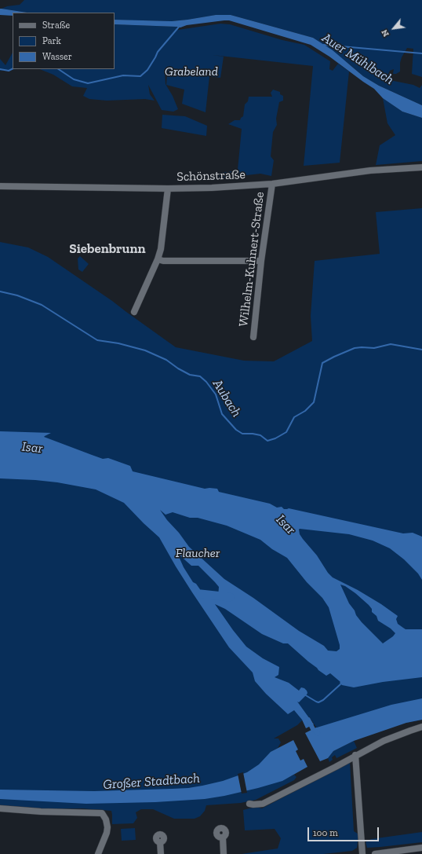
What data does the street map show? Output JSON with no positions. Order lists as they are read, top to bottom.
{
  "streets": {
    "street": ["Schönstraße", "Wilhelm-Kuhnert-Straße"]
  },
  "crossings": [
    ["Schönstraße", "Wilhelm-Kuhnert-Straße"]
  ],
  "districts": ["Siebenbrunn"],
  "water": [
    "Auer Mühlbach",
    "Aubach",
    "Isar",
    "Großer Stadtbach"
  ],
  "parks": ["Grabeland", "Flaucher"],
  "legend": ["Straße", "Park", "Wasser"],
  "scale_bar": "100 m",
  "north": "bottom left"
}
